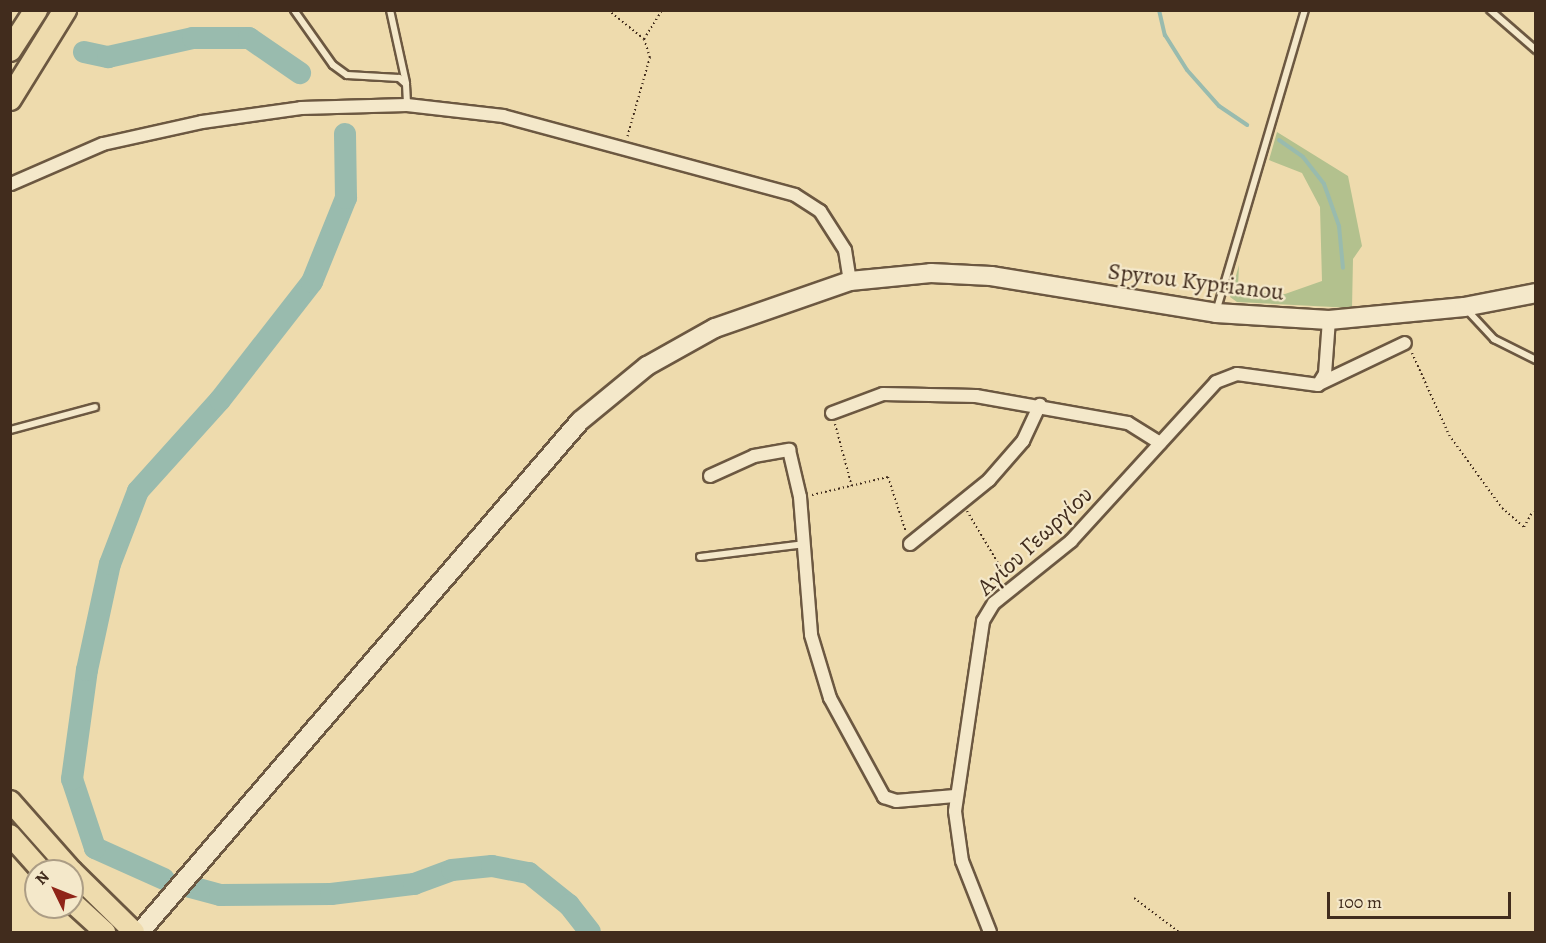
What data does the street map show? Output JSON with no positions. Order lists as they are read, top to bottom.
{
  "streets": {
    "street": ["Spyrou Kyprianou", "Αγίου Γεωργίου"]
  },
  "scale_bar": "100 m",
  "north": "top left"
}
